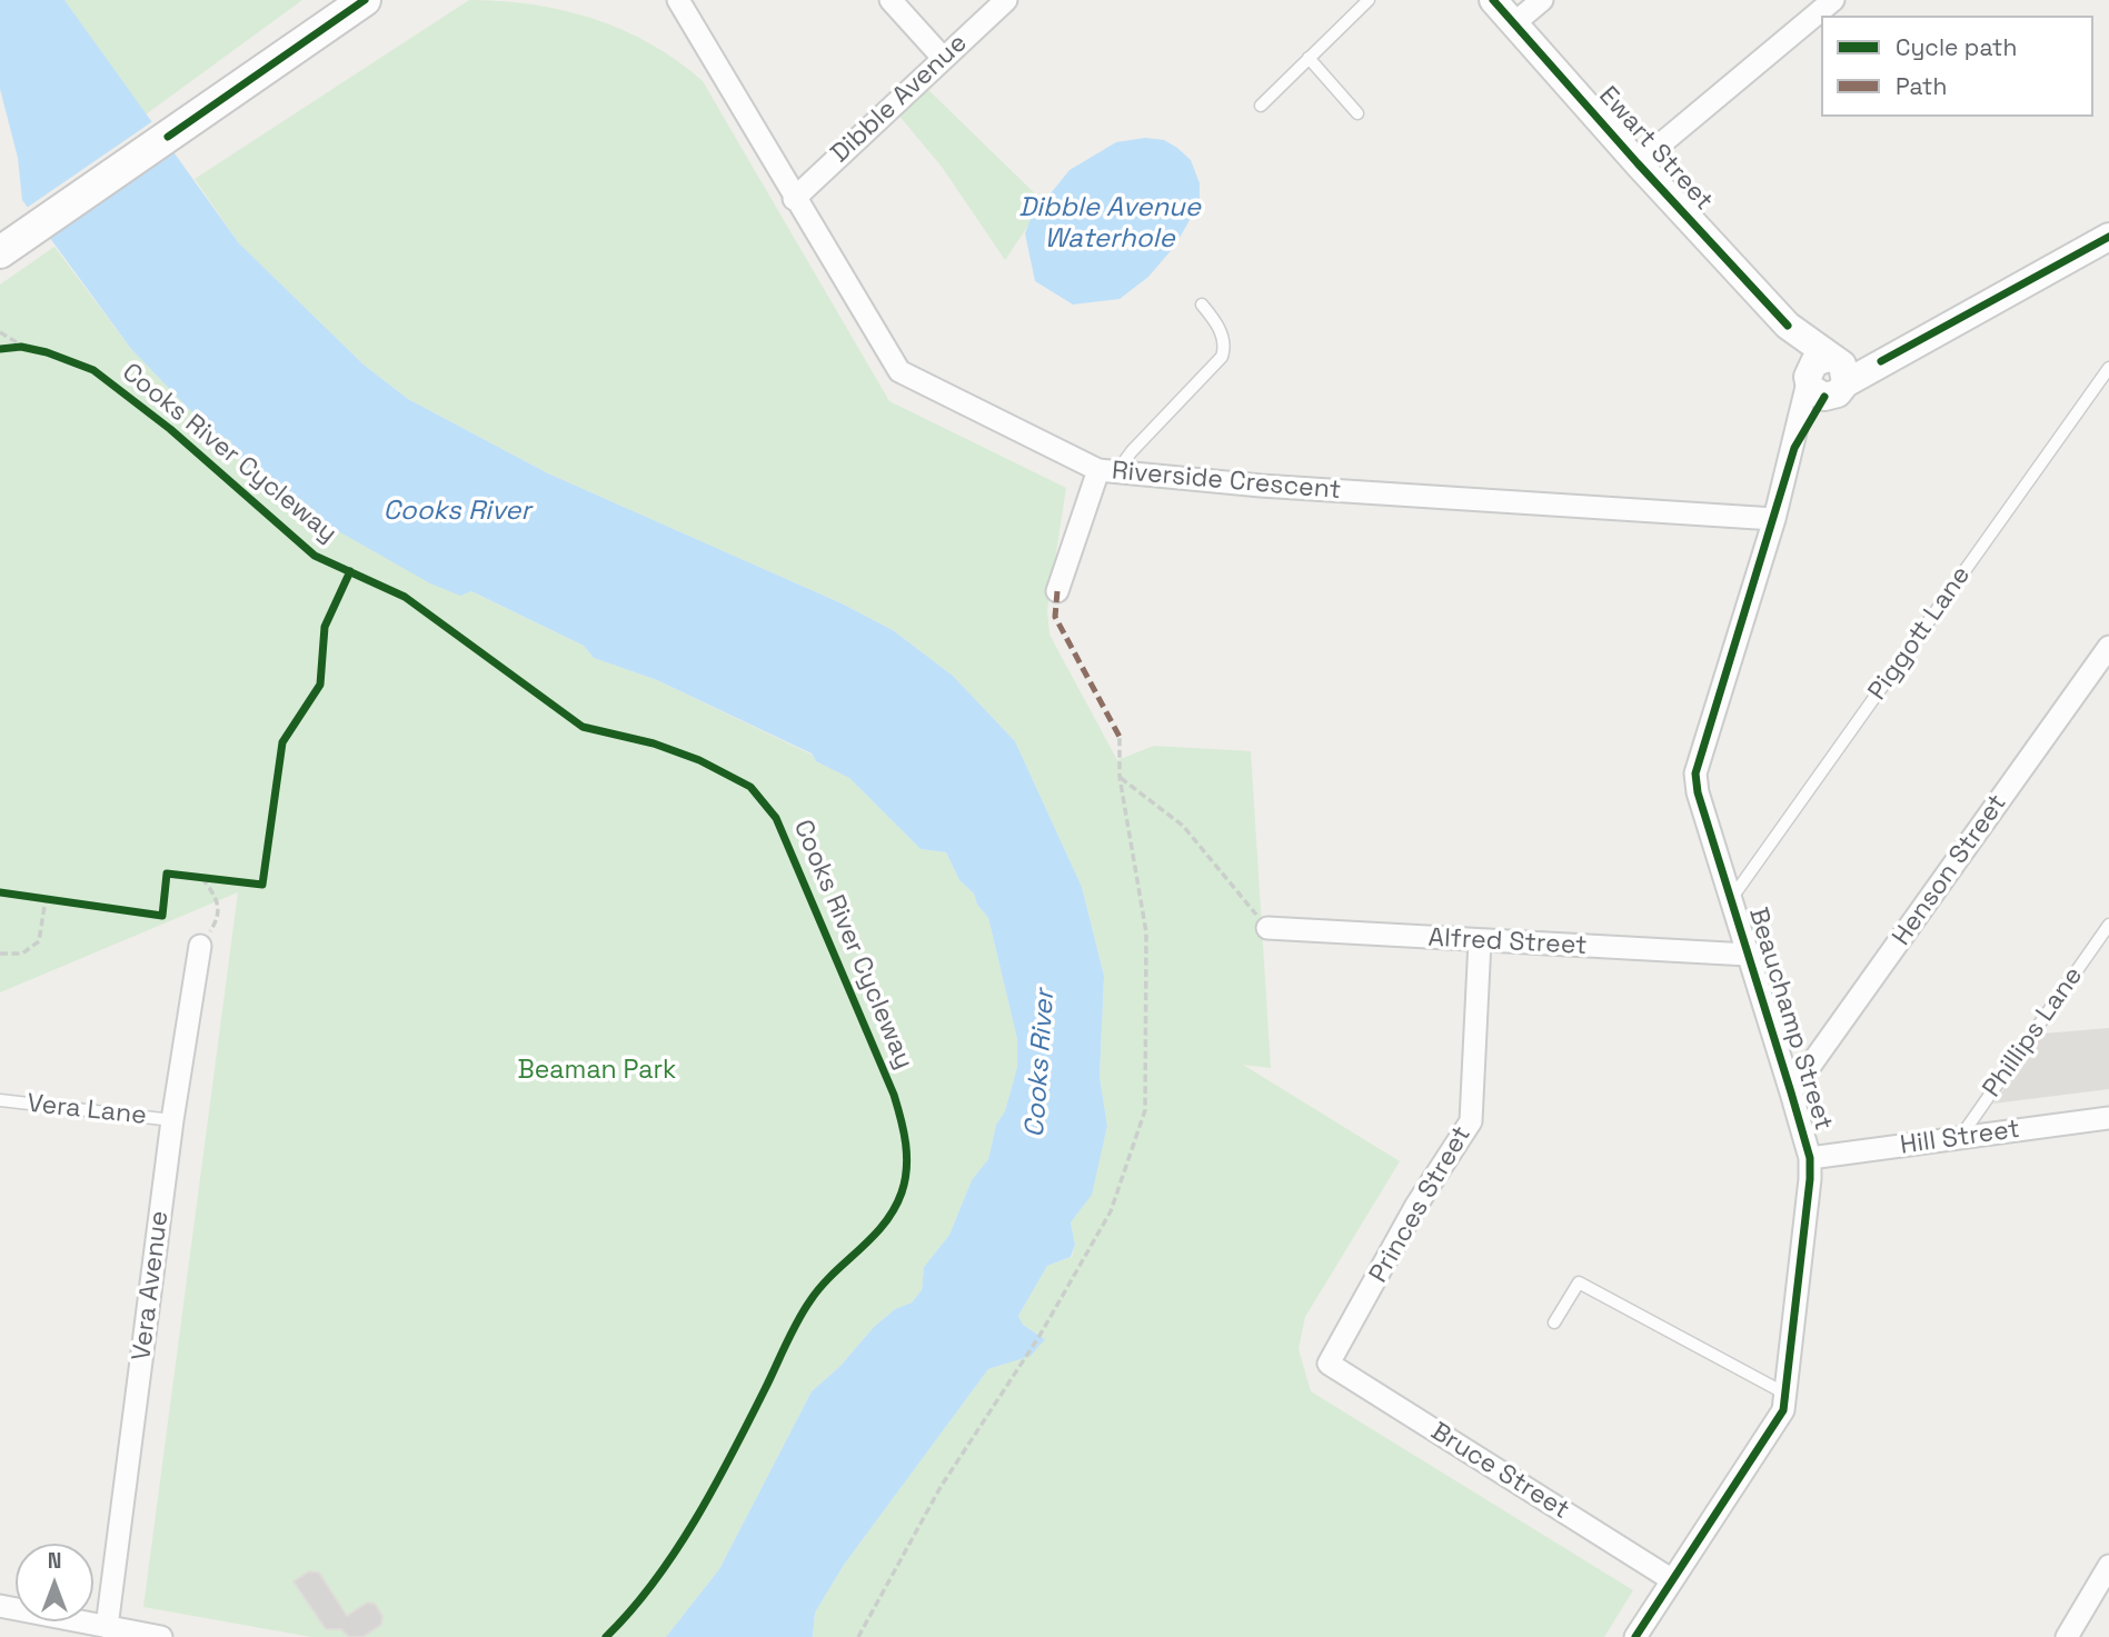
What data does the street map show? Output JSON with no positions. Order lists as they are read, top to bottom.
{
  "streets": {
    "street": [
      "Dibble Avenue",
      "Ewart Street",
      "Riverside Crescent",
      "Henson Street",
      "Alfred Street",
      "Beauchamp Street",
      "Hill Street",
      "Princes Street",
      "Vera Avenue",
      "Bruce Street"
    ],
    "lane": ["Piggott Lane", "Phillips Lane", "Vera Lane"],
    "cycle path": ["Cooks River Cycleway"]
  },
  "crossings": [
    ["Dibble Avenue", "Riverside Crescent"],
    ["Ewart Street", "Beauchamp Street"],
    ["Riverside Crescent", "Beauchamp Street"],
    ["Piggott Lane", "Beauchamp Street"],
    ["Henson Street", "Beauchamp Street"],
    ["Alfred Street", "Beauchamp Street"],
    ["Alfred Street", "Princes Street"],
    ["Beauchamp Street", "Hill Street"],
    ["Beauchamp Street", "Bruce Street"],
    ["Phillips Lane", "Hill Street"],
    ["Vera Lane", "Vera Avenue"],
    ["Princes Street", "Bruce Street"]
  ],
  "water": ["Dibble Avenue Waterhole", "Cooks River"],
  "parks": ["Beaman Park"],
  "legend": ["Cycle path", "Path"],
  "north": "top"
}
